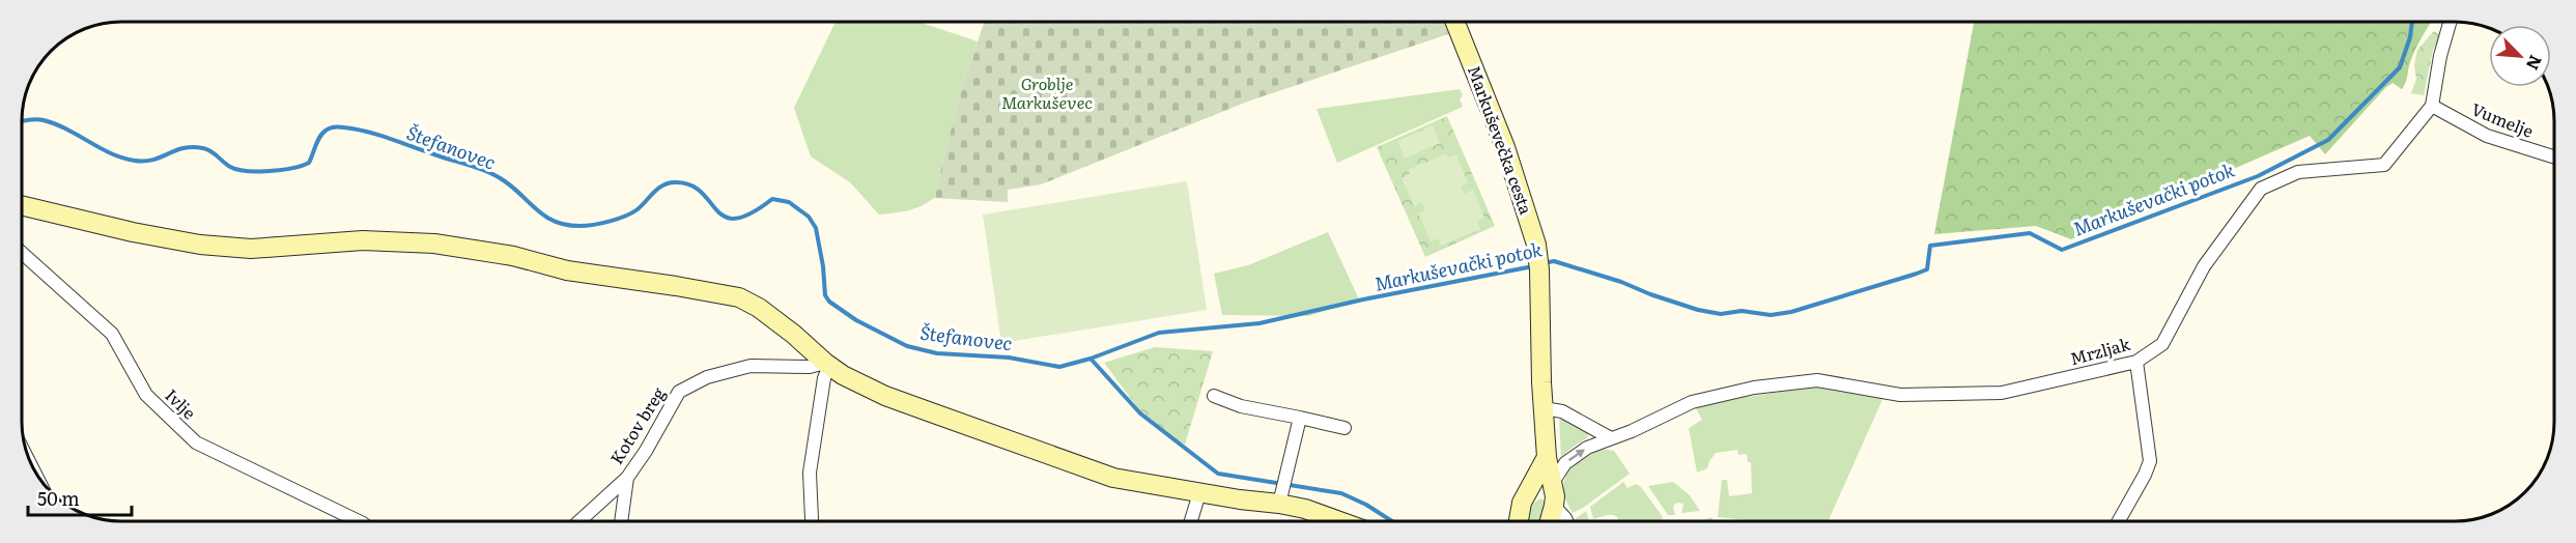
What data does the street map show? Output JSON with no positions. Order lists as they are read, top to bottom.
{
  "streets": {
    "street": [
      "Vumelje",
      "Markuševečka cesta",
      "Mrzljak",
      "Ivlje",
      "Kotov breg"
    ]
  },
  "crossings": [
    ["Vumelje", "Mrzljak"],
    ["Markuševečka cesta", "Mrzljak"]
  ],
  "water": ["Štefanovec", "Markuševački potok"],
  "parks": ["Groblje Markuševec"],
  "scale_bar": "50 m",
  "north": "bottom right"
}
